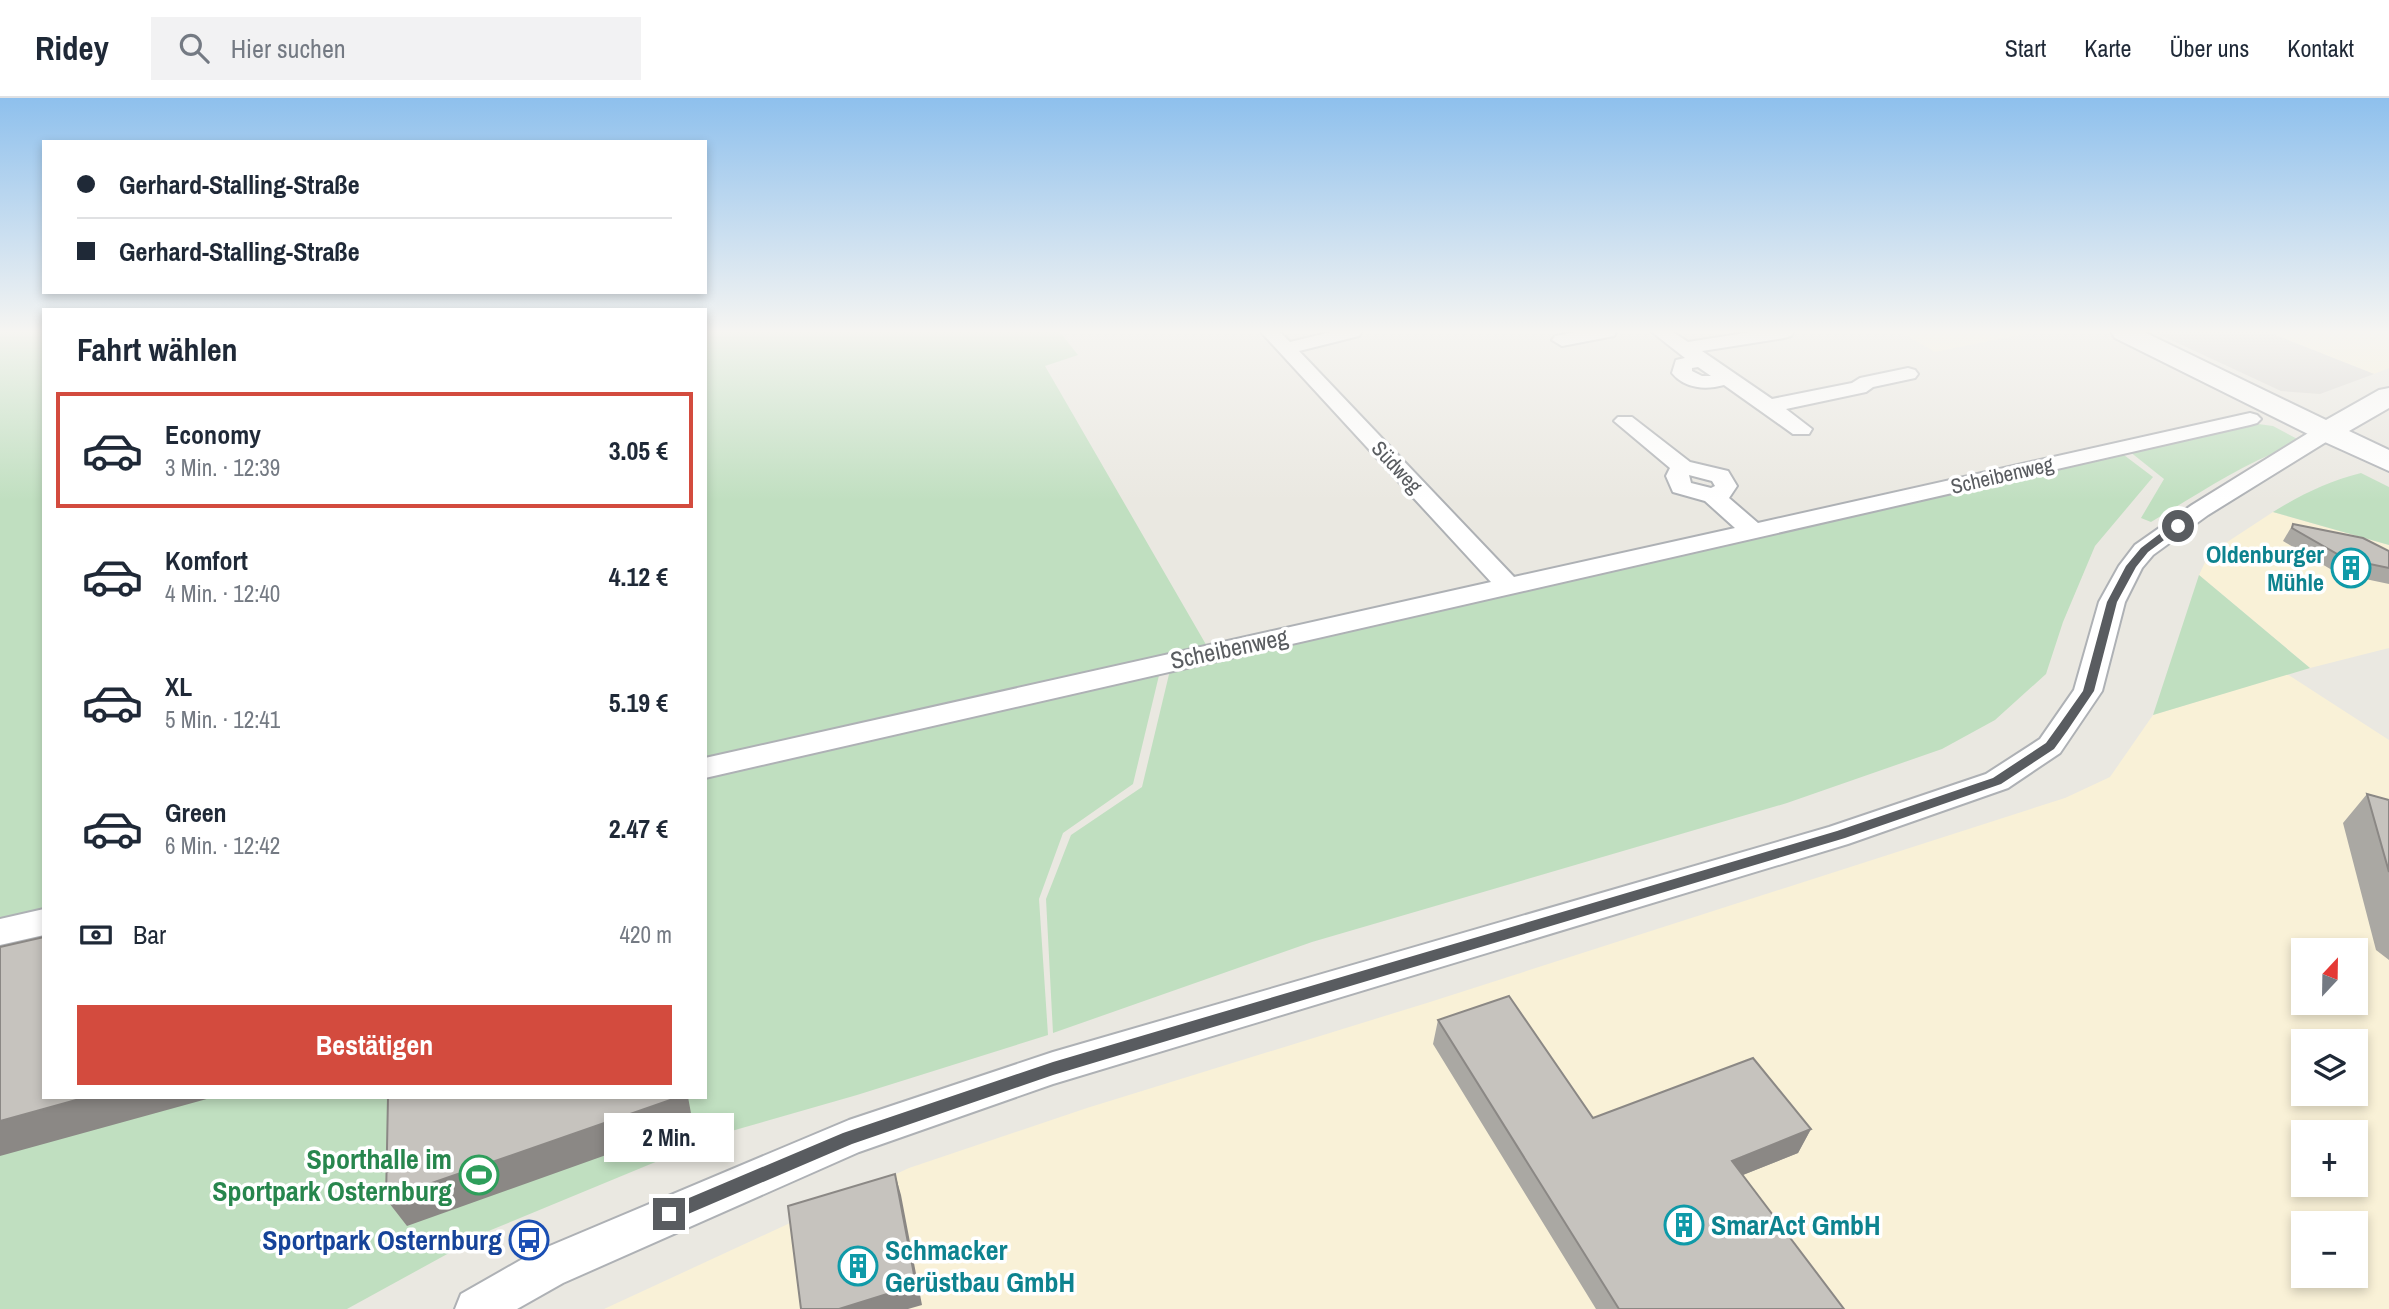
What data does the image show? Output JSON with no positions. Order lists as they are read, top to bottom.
{
  "streets": {
    "street": ["Südweg", "Scheibenweg"]
  },
  "crossings": [
    ["Südweg", "Scheibenweg"]
  ],
  "places": {
    "building": ["Oldenburger Mühle", "SmarAct GmbH", "Schmacker Gerüstbau GmbH"],
    "sports": ["Sporthalle im Sportpark Osternburg"],
    "bus stop": ["Sportpark Osternburg"]
  },
  "north": "top",
  "page": {
    "header": "Ridey",
    "search": "Hier suchen",
    "nav": [
      "Start",
      "Karte",
      "Über uns",
      "Kontakt"
    ],
    "banner": ["Gerhard-Stalling-Straße", "Gerhard-Stalling-Straße"],
    "heading": "Fahrt wählen",
    "list": [
      {
        "name": "Economy",
        "note": "3 Min. · 12:39",
        "value": "3.05 €"
      },
      {
        "name": "Komfort",
        "note": "4 Min. · 12:40",
        "value": "4.12 €"
      },
      {
        "name": "XL",
        "note": "5 Min. · 12:41",
        "value": "5.19 €"
      },
      {
        "name": "Green",
        "note": "6 Min. · 12:42",
        "value": "2.47 €"
      }
    ],
    "pay": ["Bar", "420 m"],
    "map_buttons": ["+", "−"],
    "buttons": "Bestätigen",
    "bubble": "2 Min."
  }
}
